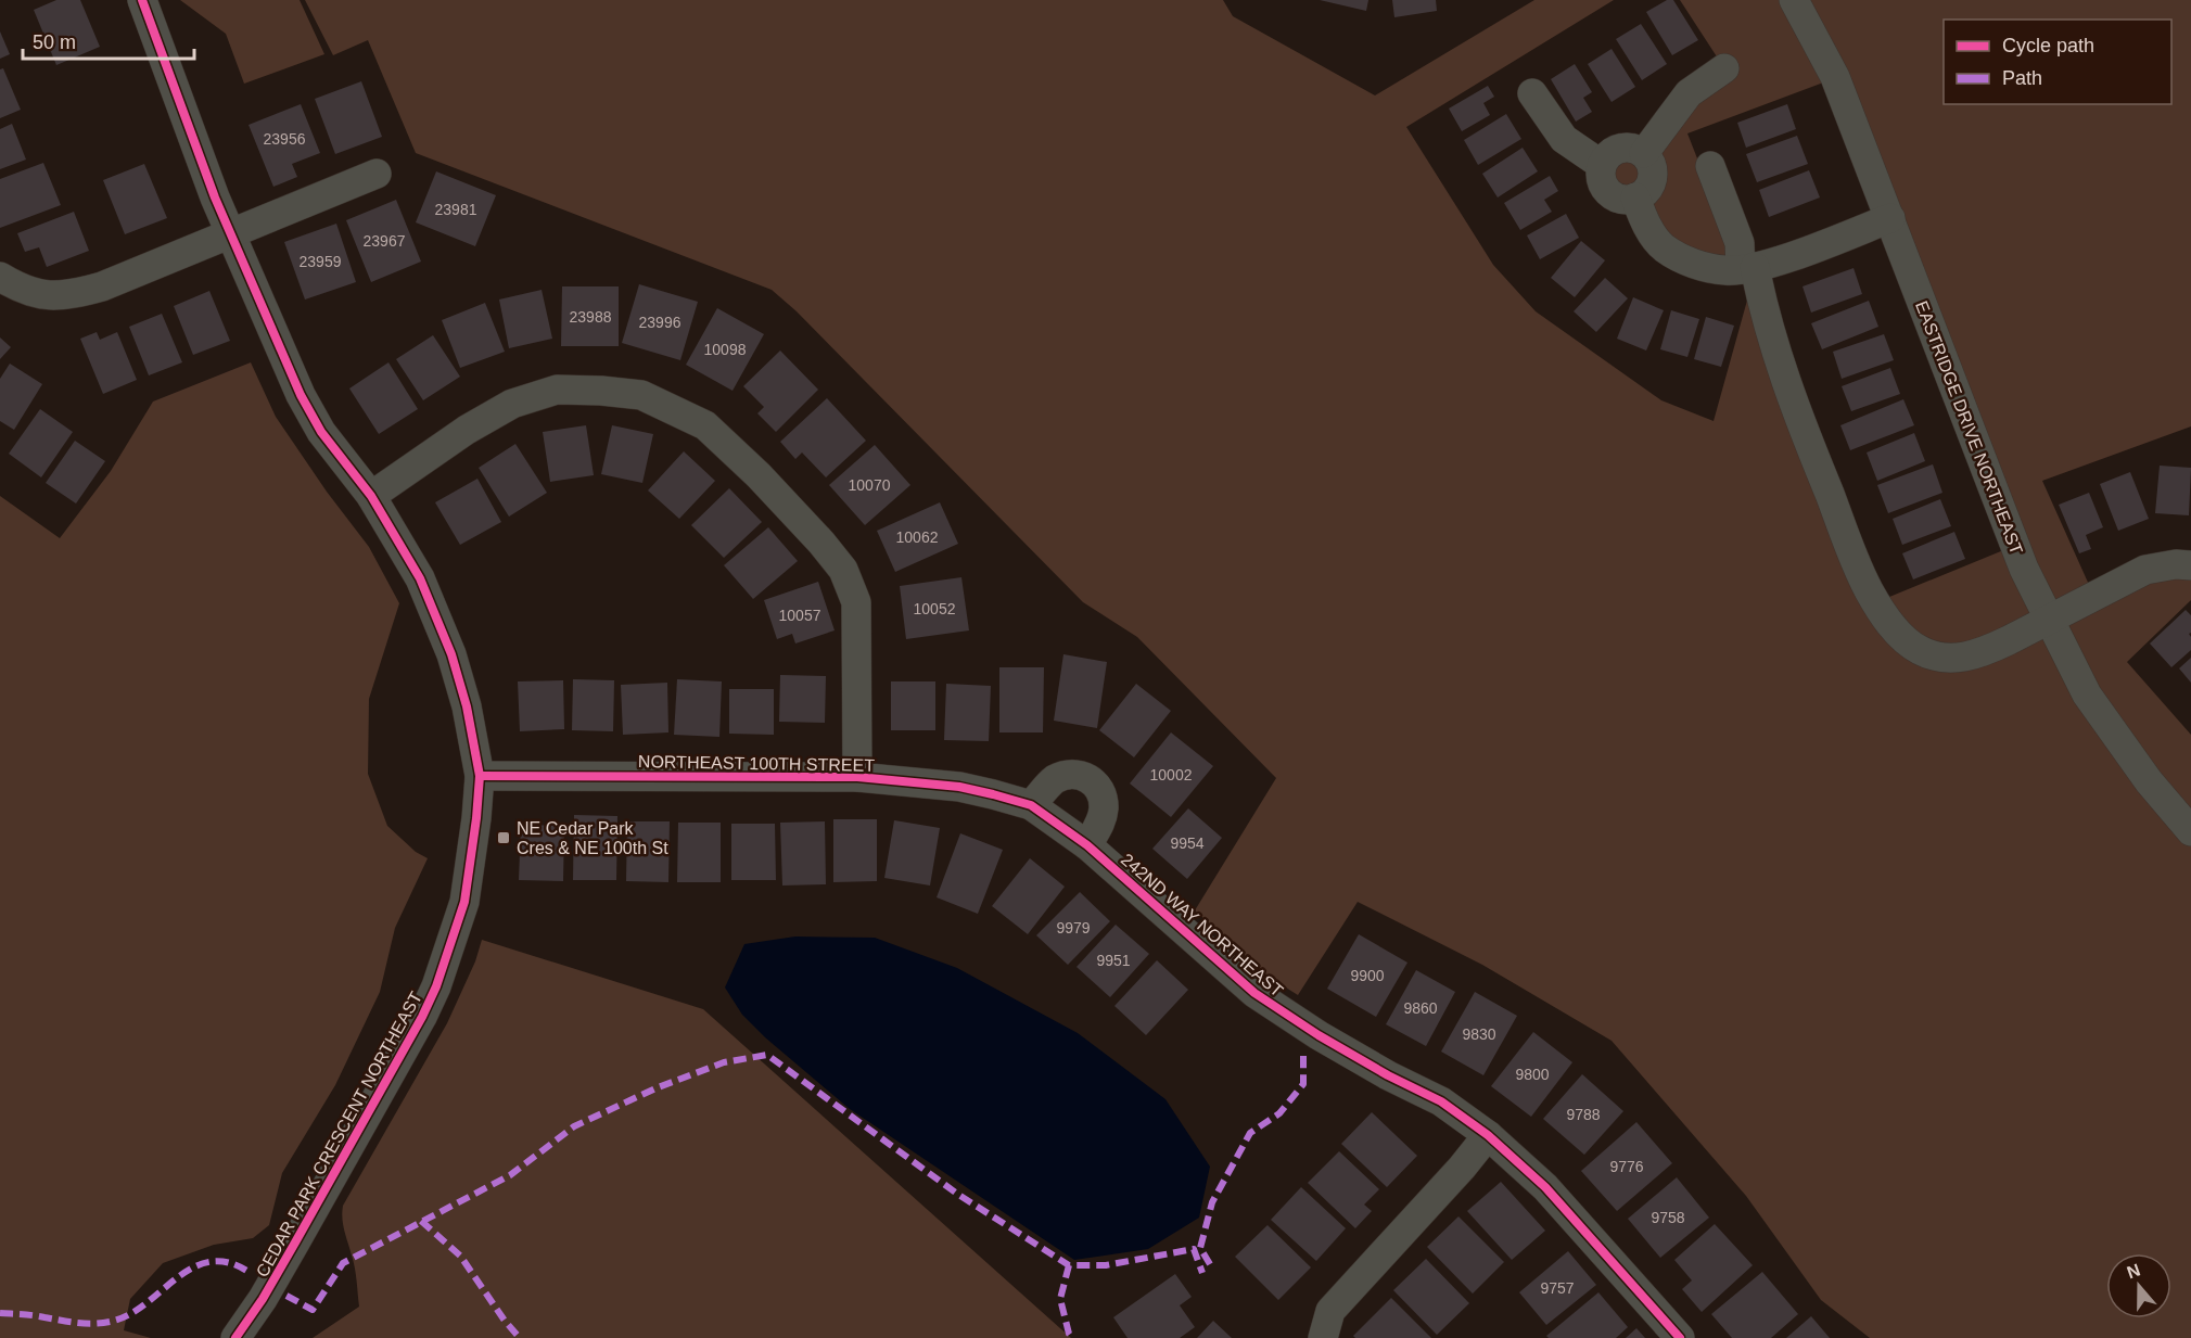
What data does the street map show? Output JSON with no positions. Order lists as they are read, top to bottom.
{
  "streets": {
    "street": [
      "EASTRIDGE DRIVE NORTHEAST",
      "NORTHEAST 100TH STREET",
      "242ND WAY NORTHEAST",
      "CEDAR PARK CRESCENT NORTHEAST"
    ]
  },
  "crossings": [
    ["NORTHEAST 100TH STREET", "242ND WAY NORTHEAST"],
    ["NORTHEAST 100TH STREET", "CEDAR PARK CRESCENT NORTHEAST"]
  ],
  "places": {
    "transit": ["NE Cedar Park Cres & NE 100th St"]
  },
  "house_numbers": [
    "23956",
    "23981",
    "23967",
    "23959",
    "23988",
    "23996",
    "10098",
    "10070",
    "10062",
    "10052",
    "10057",
    "10002",
    "9954",
    "9979",
    "9951",
    "9900",
    "9860",
    "9830",
    "9800",
    "9788",
    "9776",
    "9758",
    "9757"
  ],
  "legend": ["Cycle path", "Path"],
  "scale_bar": "50 m",
  "north": "top"
}
